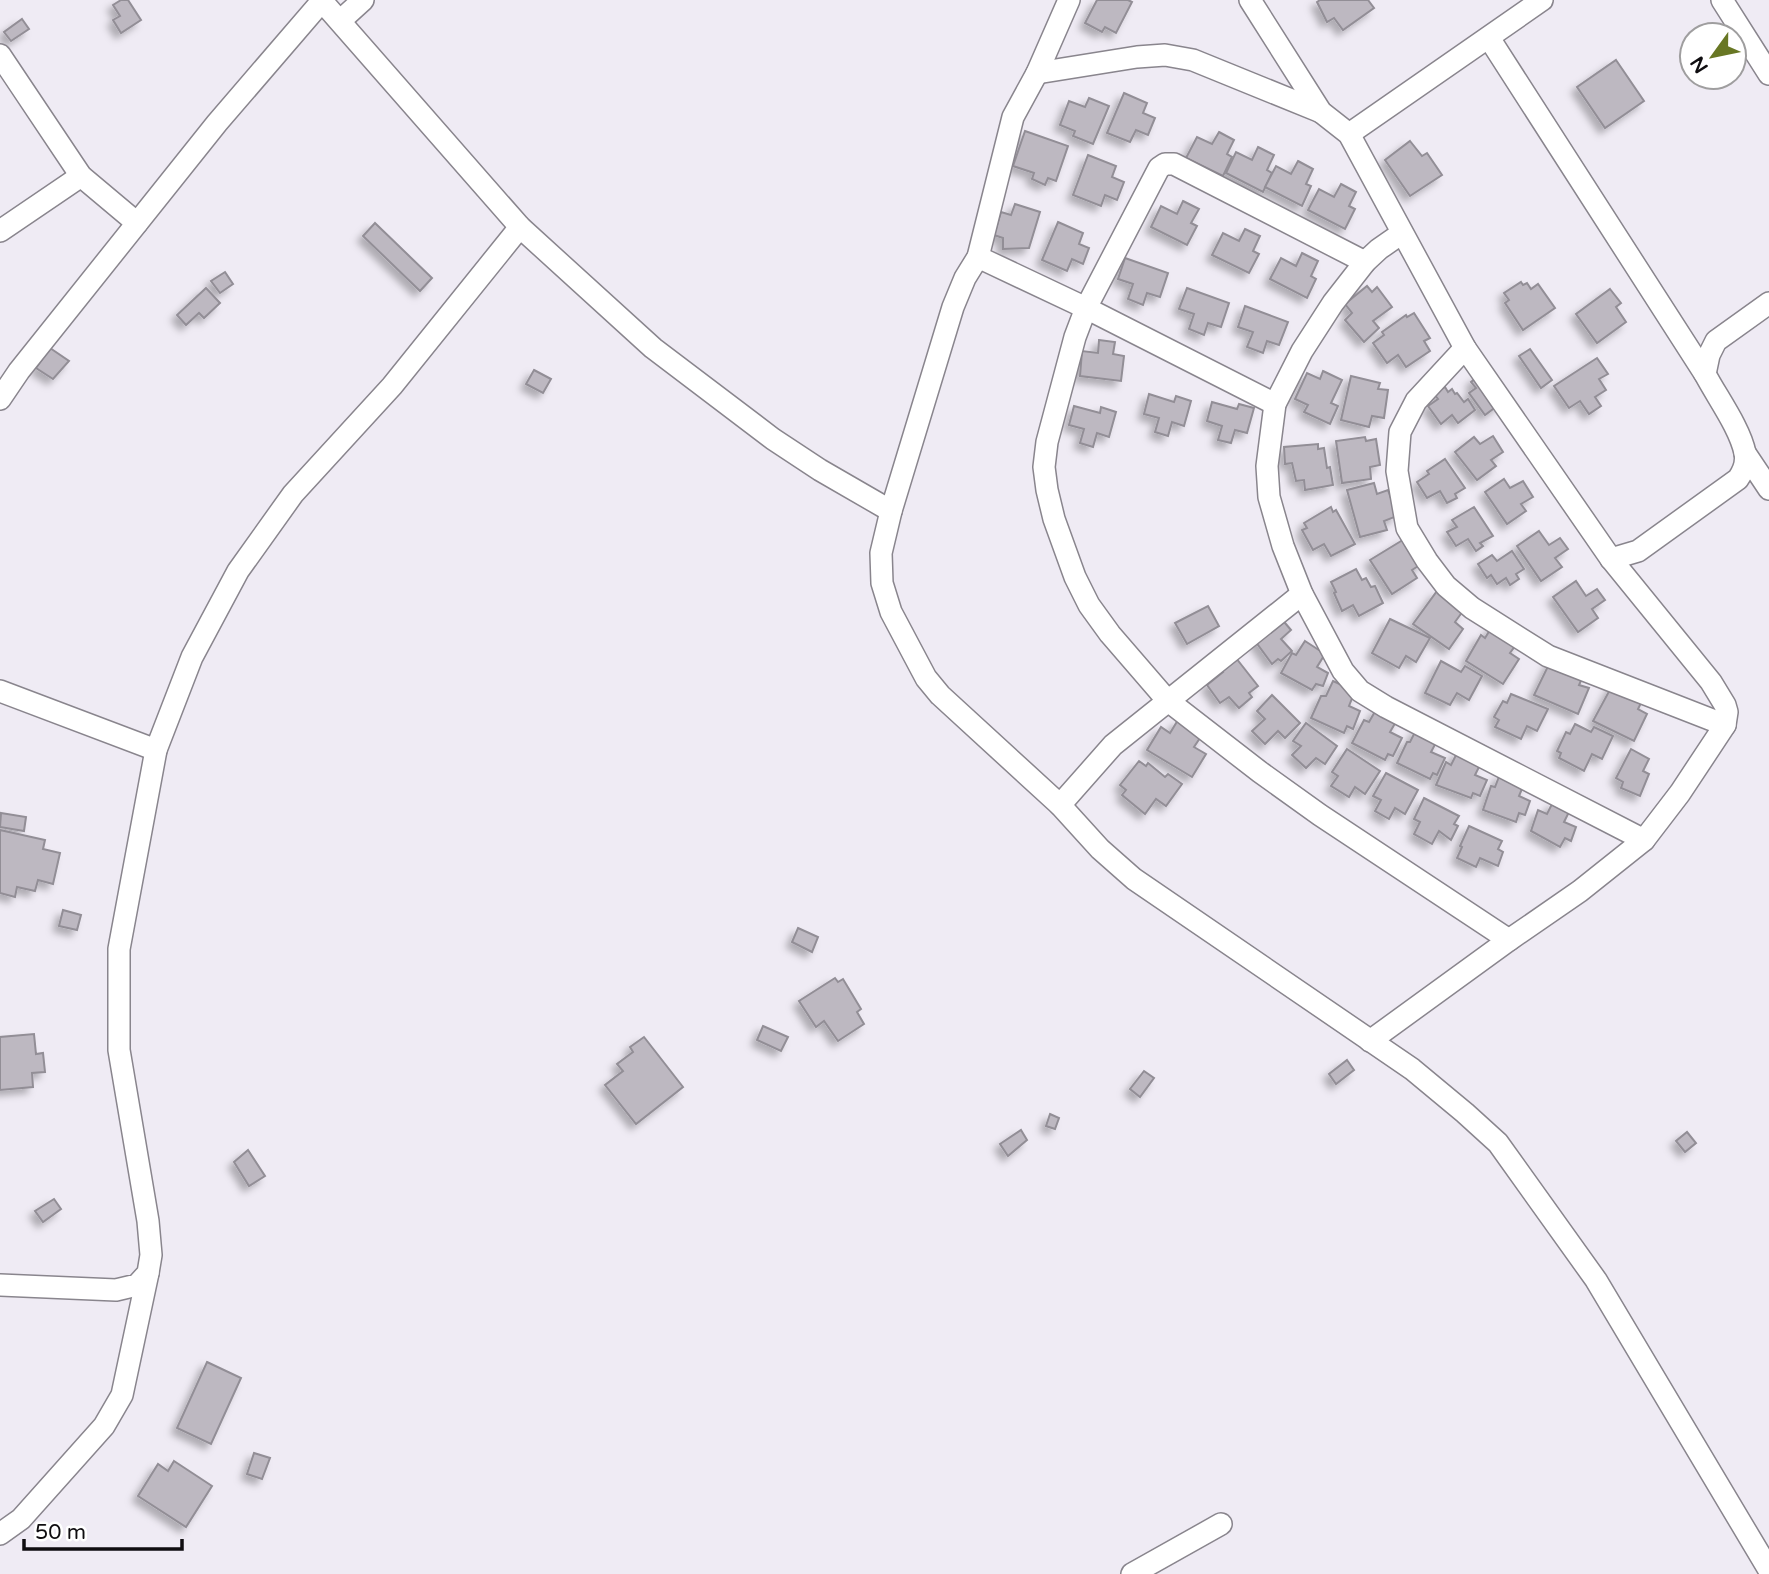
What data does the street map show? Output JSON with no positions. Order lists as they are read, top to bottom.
{
  "scale_bar": "50 m",
  "north": "bottom left"
}
